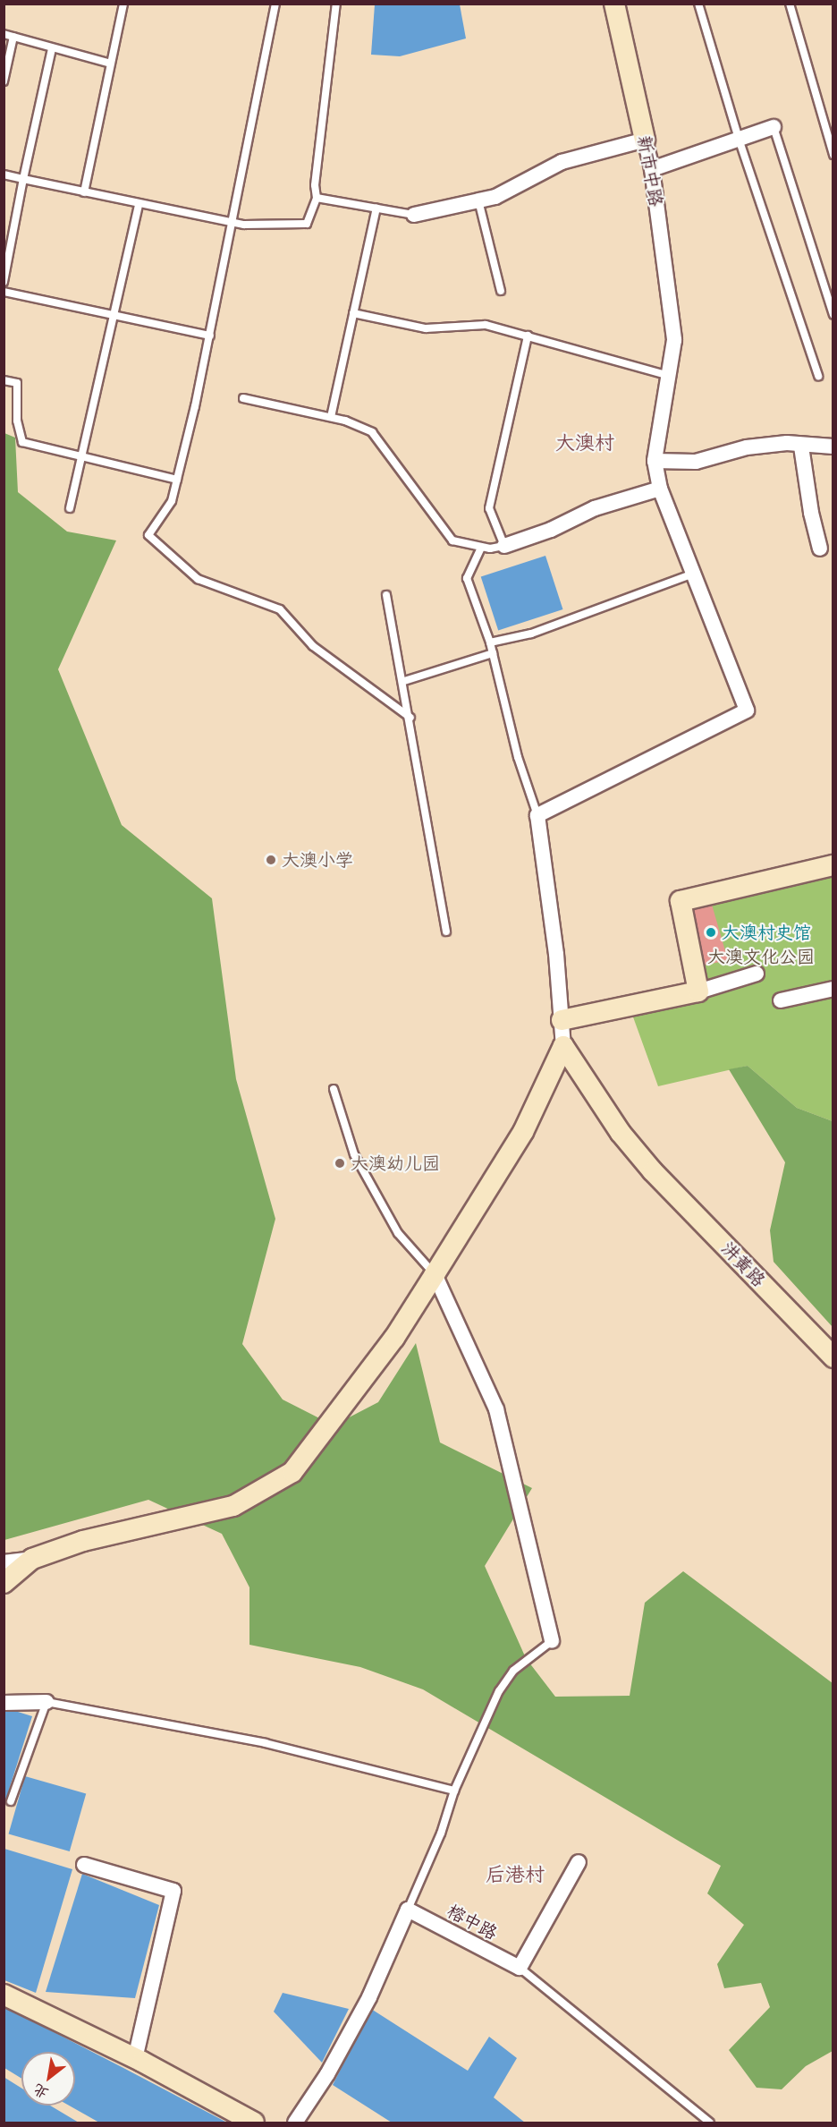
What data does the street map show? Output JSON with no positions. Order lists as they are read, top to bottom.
{
  "streets": {
    "main road": ["新市中路", "汫黄路"],
    "street": ["榕中路"]
  },
  "districts": ["大澳村", "后港村"],
  "parks": ["大澳文化公园"],
  "places": ["大澳小学", "大澳村史馆", "大澳幼儿园"],
  "north": "bottom left"
}
